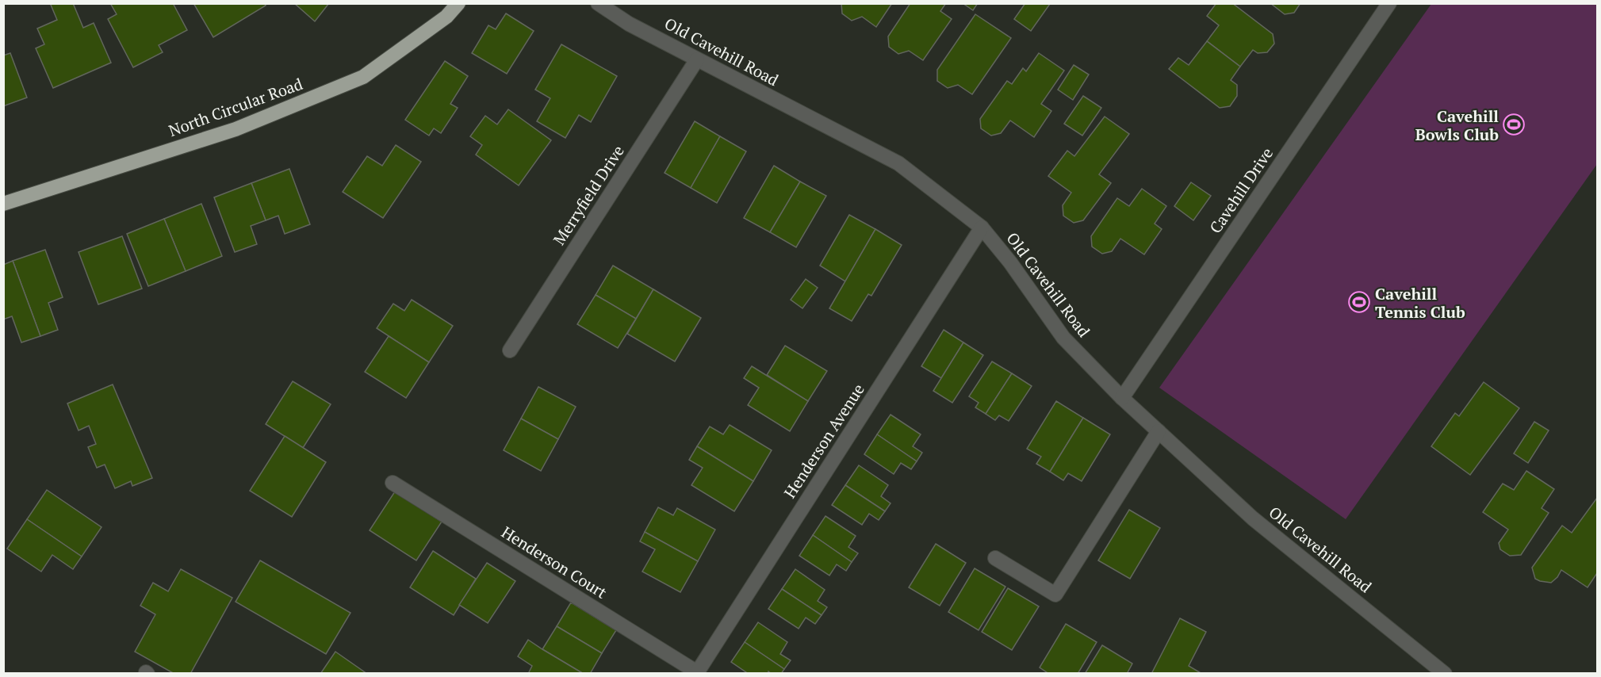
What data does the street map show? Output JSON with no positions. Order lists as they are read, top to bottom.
{
  "streets": {
    "highway": ["North Circular Road"],
    "street": [
      "Old Cavehill Road",
      "Cavehill Drive",
      "Merryfield Drive",
      "Henderson Avenue",
      "Henderson Court"
    ]
  },
  "crossings": [
    ["Old Cavehill Road", "Cavehill Drive"],
    ["Old Cavehill Road", "Merryfield Drive"],
    ["Old Cavehill Road", "Henderson Avenue"],
    ["Henderson Avenue", "Henderson Court"]
  ],
  "places": {
    "sports": ["Cavehill Bowls Club", "Cavehill Tennis Club"]
  }
}
